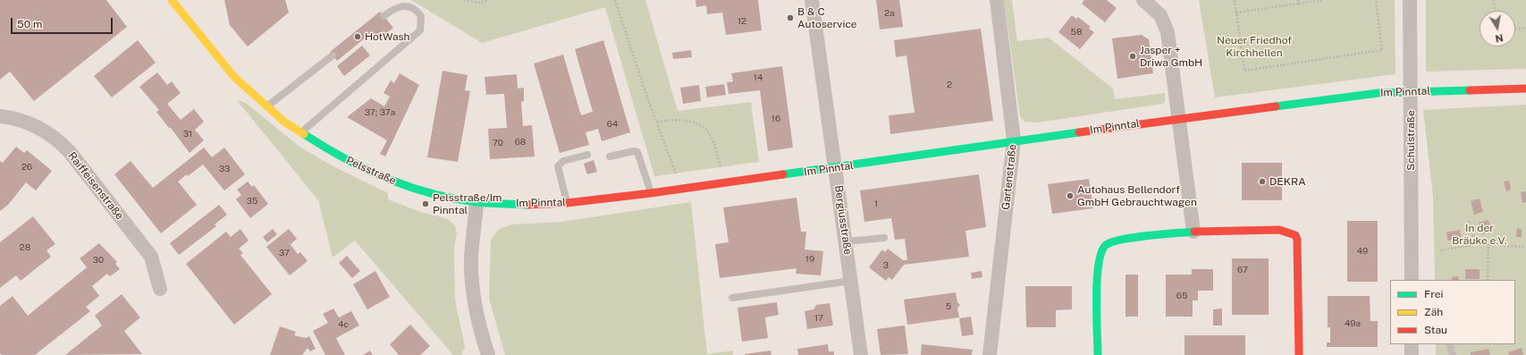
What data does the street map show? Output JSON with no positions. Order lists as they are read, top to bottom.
{
  "streets": {
    "main road": ["Im Pinntal", "Pelsstraße"],
    "street": [
      "Schulstraße",
      "Gartenstraße",
      "Raiffeisenstraße",
      "Bergiusstraße"
    ]
  },
  "crossings": [
    ["Im Pinntal", "Schulstraße"],
    ["Im Pinntal", "Pelsstraße"],
    ["Im Pinntal", "Gartenstraße"],
    ["Im Pinntal", "Bergiusstraße"]
  ],
  "parks": ["Neuer Friedhof Kirchhellen", "In der Bräuke e.V."],
  "places": [
    "B & C Autoservice",
    "HotWash",
    "Jasper + Driwa GmbH",
    "DEKRA",
    "Autohaus Bellendorf GmbH Gebrauchtwagen",
    "Pelsstraße/Im Pinntal"
  ],
  "house_numbers": [
    "2a",
    "12",
    "58",
    "14",
    "2",
    "37; 37a",
    "16",
    "64",
    "31",
    "68",
    "70",
    "26",
    "33",
    "35",
    "1",
    "28",
    "49",
    "37",
    "19",
    "30",
    "3",
    "67",
    "65",
    "5",
    "17",
    "49a",
    "4c"
  ],
  "legend": ["Frei", "Zäh", "Stau"],
  "scale_bar": "50 m",
  "north": "bottom"
}
